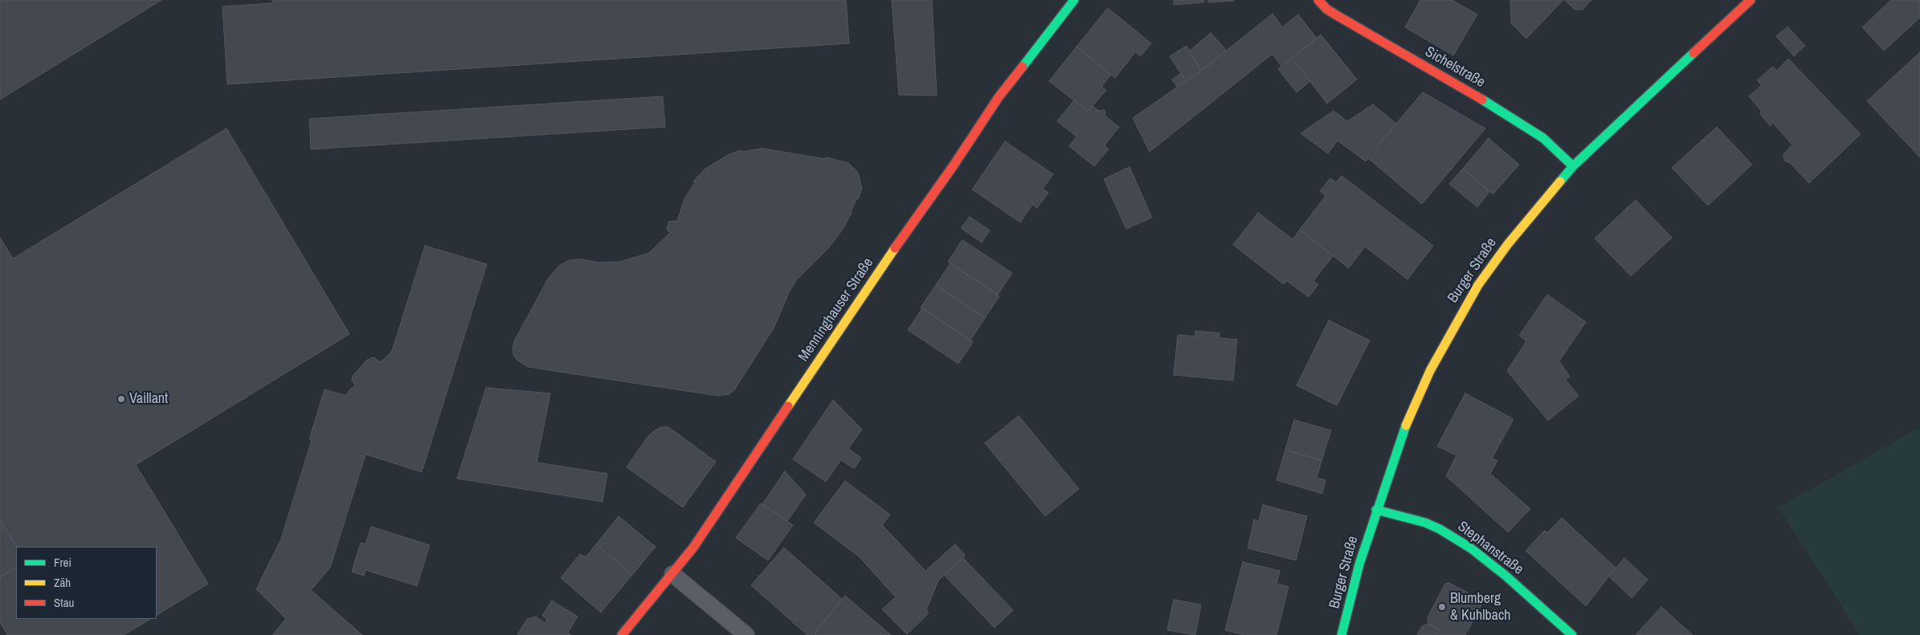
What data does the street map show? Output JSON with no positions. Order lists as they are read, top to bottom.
{
  "streets": {
    "street": [
      "Sichelstraße",
      "Burger Straße",
      "Menninghauser Straße",
      "Stephanstraße"
    ]
  },
  "crossings": [
    ["Sichelstraße", "Burger Straße"],
    ["Burger Straße", "Stephanstraße"]
  ],
  "places": ["Vaillant", "Blumberg & Kuhlbach"],
  "legend": ["Frei", "Zäh", "Stau"]
}
